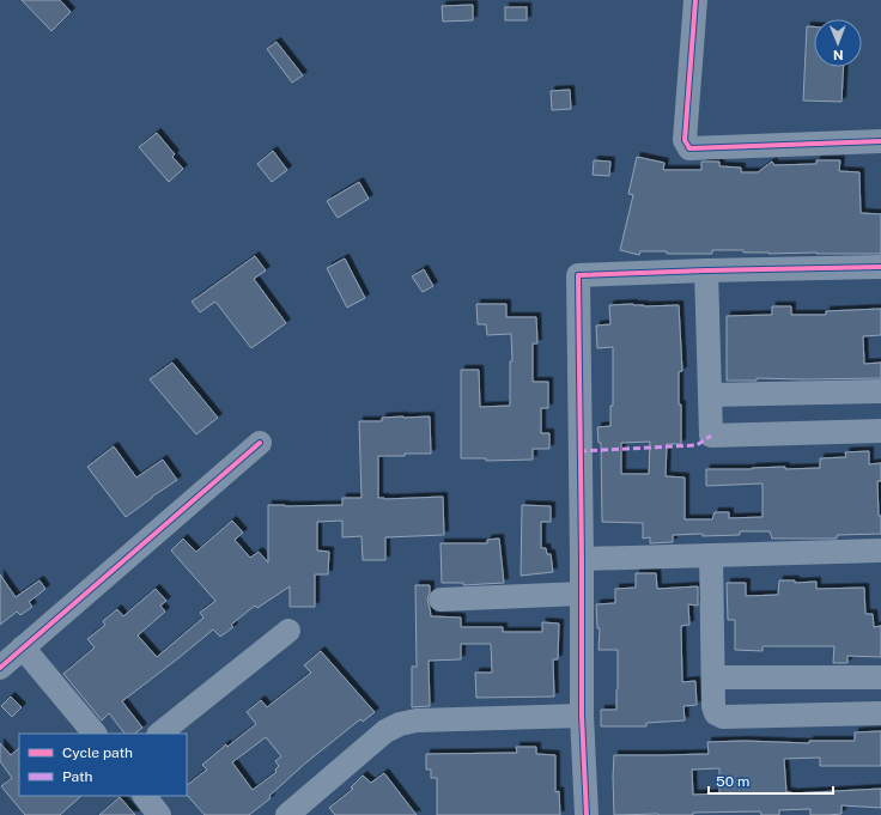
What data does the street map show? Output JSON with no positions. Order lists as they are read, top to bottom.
{
  "legend": ["Cycle path", "Path"],
  "scale_bar": "50 m",
  "north": "bottom"
}
